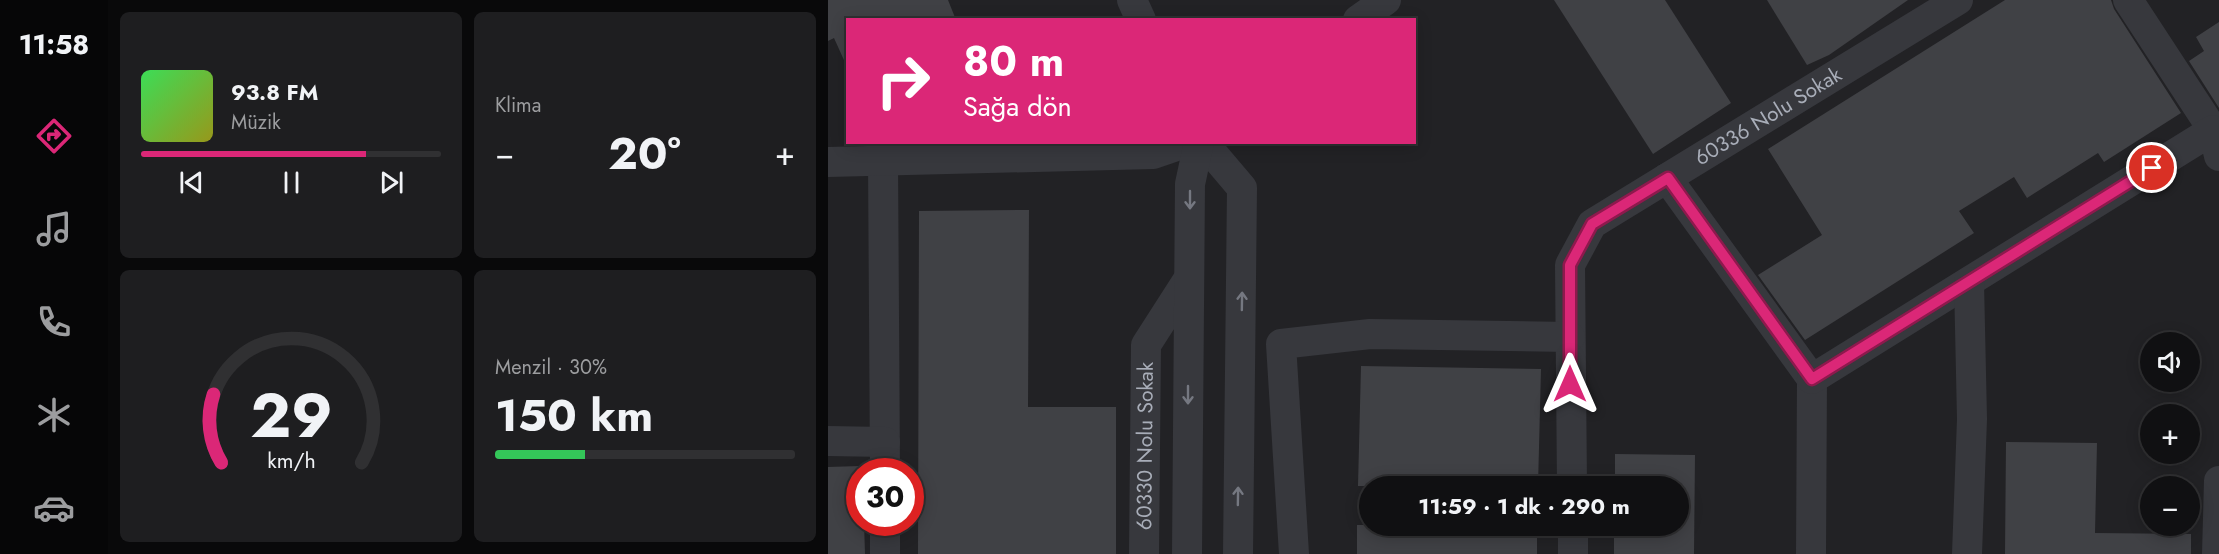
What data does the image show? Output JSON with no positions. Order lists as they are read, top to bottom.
{
  "streets": {
    "street": ["60336 Nolu Sokak", "60330 Nolu Sokak"]
  },
  "page": {
    "tabs": "11:58",
    "tile": [
      "Klima",
      ["Menzil · 30%", "150 km"]
    ],
    "turn": ["80 m", "Sağa dön"],
    "song": ["93.8 FM", "Müzik"],
    "heat": ["−", "20°", "+"],
    "map_buttons": ["+", "−"],
    "limit": "30",
    "trip": "11:59 · 1 dk · 290 m",
    "gauge": ["29", "km/h"]
  }
}
